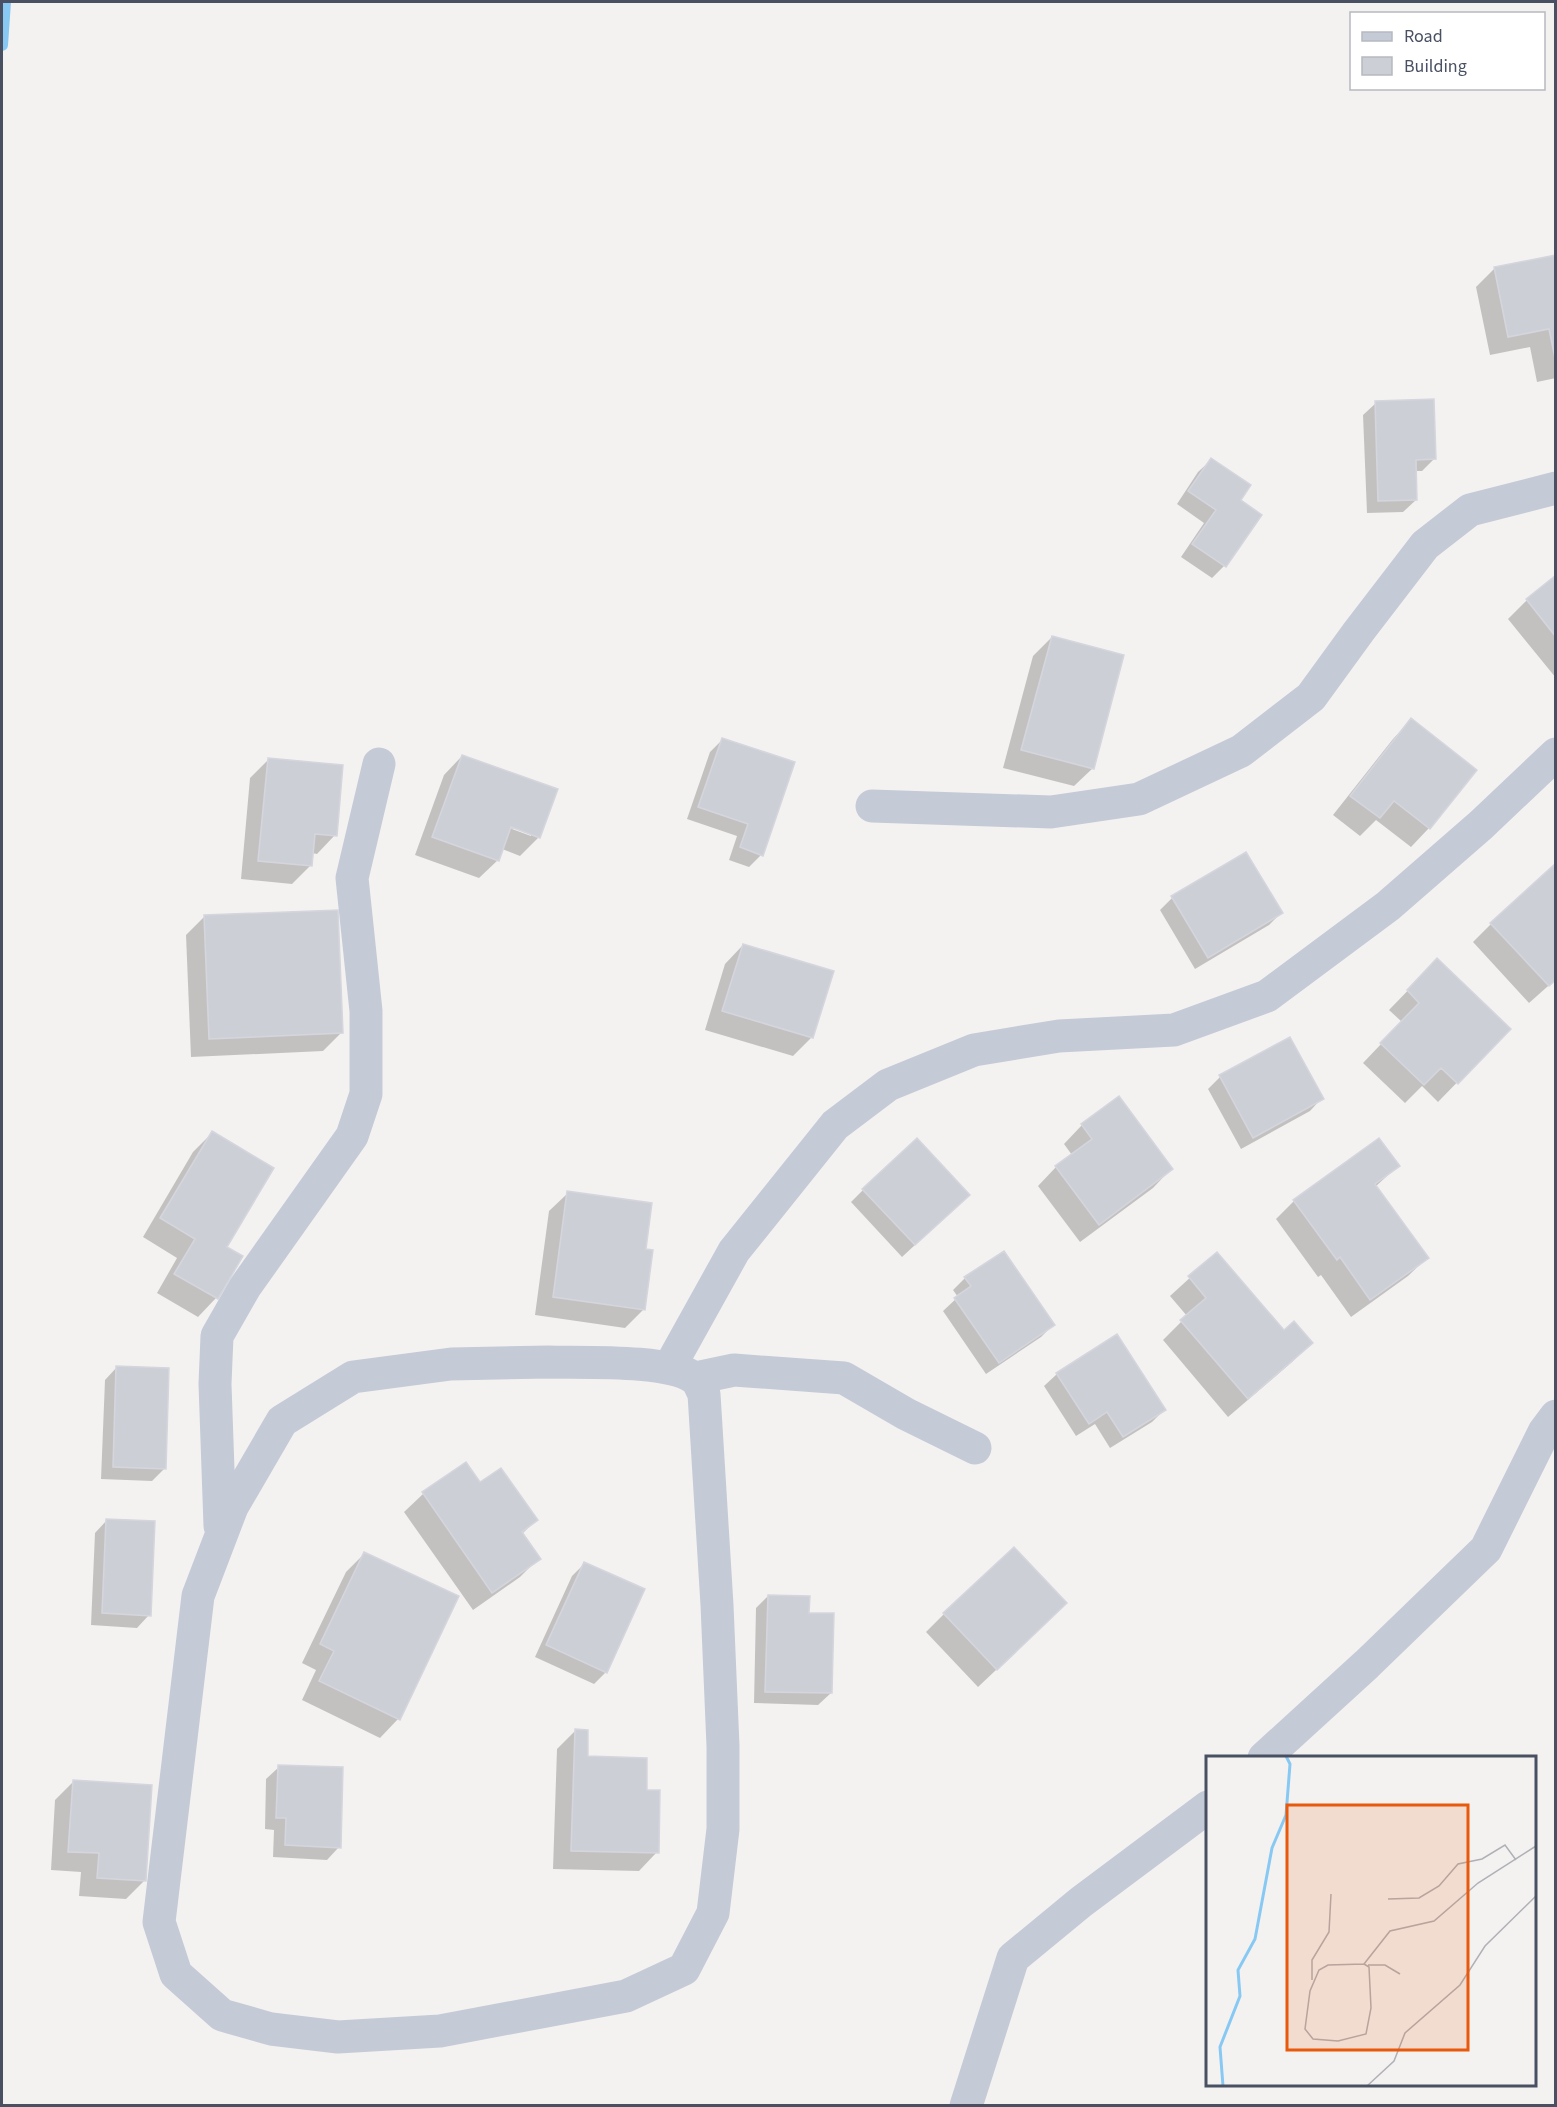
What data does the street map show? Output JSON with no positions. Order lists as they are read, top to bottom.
{
  "legend": ["Road", "Building"]
}
